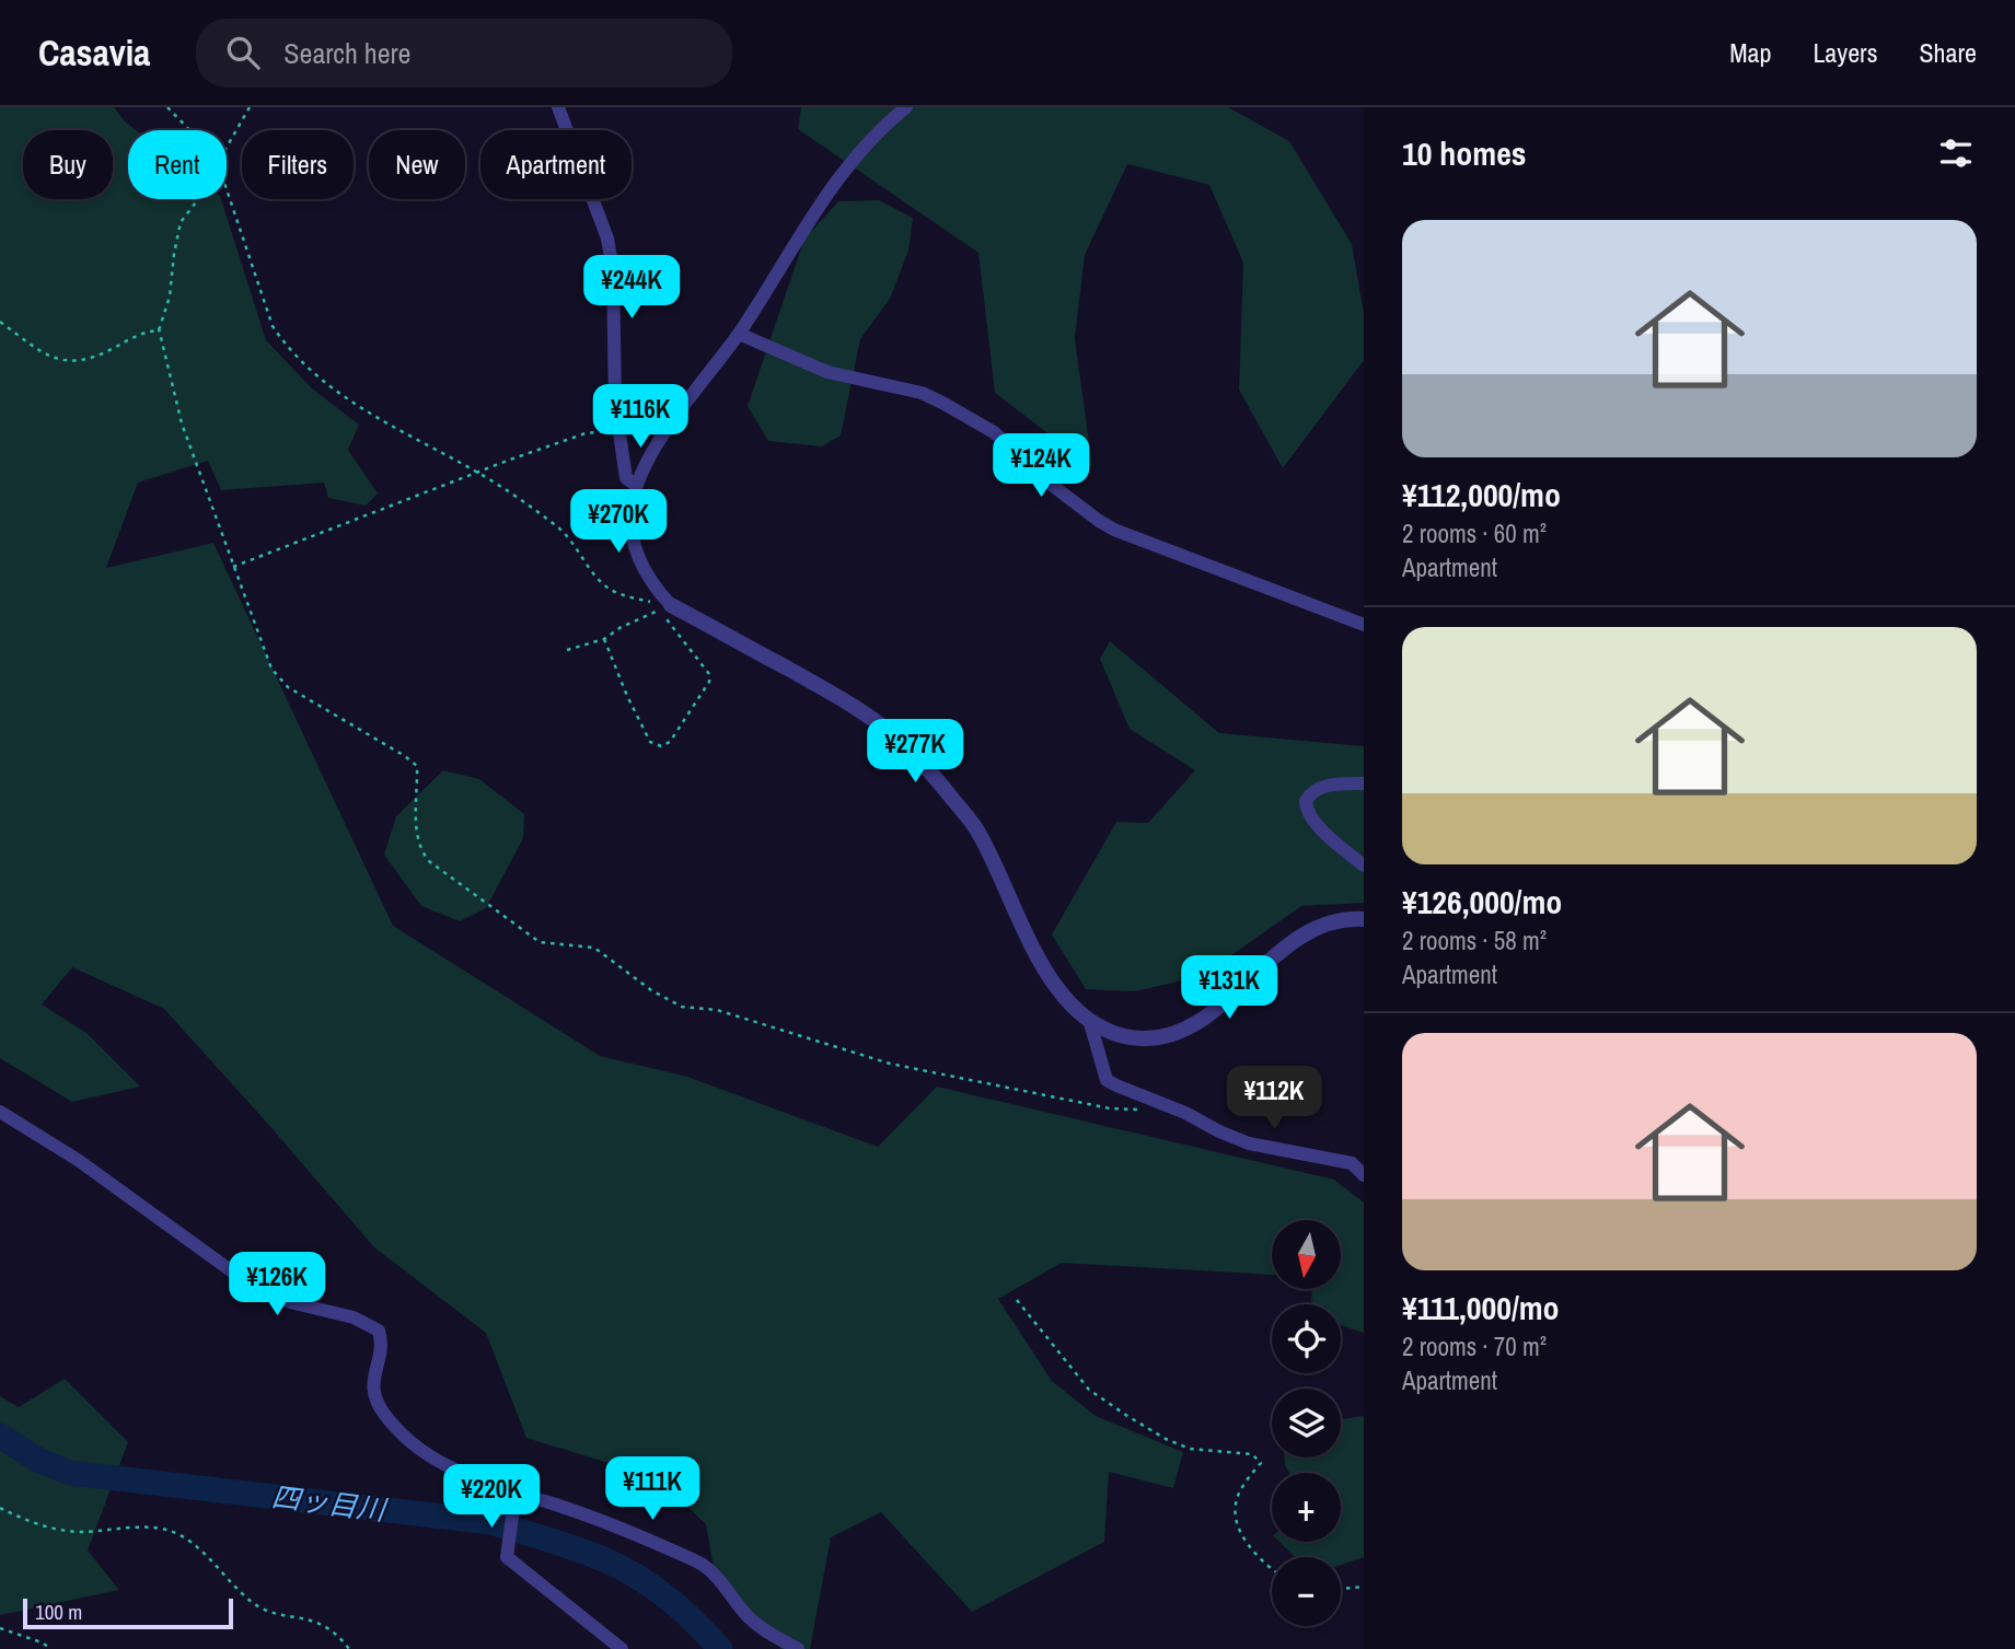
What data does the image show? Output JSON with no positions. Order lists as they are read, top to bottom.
{
  "water": ["四ッ目川"],
  "scale_bar": "100 m",
  "north": "bottom",
  "page": {
    "header": "Casavia",
    "search": "Search here",
    "nav": ["Map", "Layers", "Share"],
    "heading": "10 homes",
    "chip": [
      "Buy",
      "Rent",
      "Filters",
      "New",
      "Apartment"
    ],
    "list": [
      {
        "name": "¥112,000/mo",
        "note": "2 rooms · 60 m² · Apartment"
      },
      {
        "name": "¥126,000/mo",
        "note": "2 rooms · 58 m² · Apartment"
      },
      {
        "name": "¥111,000/mo",
        "note": "2 rooms · 70 m² · Apartment"
      }
    ],
    "price": [
      "¥244K",
      "¥116K",
      "¥124K",
      "¥270K",
      "¥277K",
      "¥131K",
      "¥112K",
      "¥126K",
      "¥111K",
      "¥220K"
    ],
    "map_buttons": ["+", "−"],
    "scale": "100 m"
  }
}
